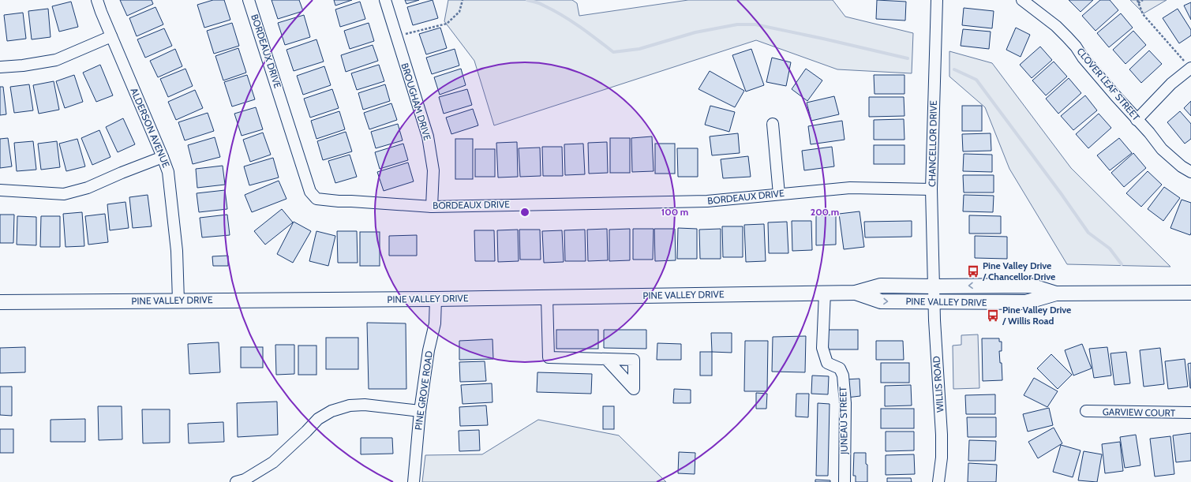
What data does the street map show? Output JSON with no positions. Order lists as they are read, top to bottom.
{
  "streets": {
    "main road": ["PINE VALLEY DRIVE"],
    "street": [
      "BORDEAUX DRIVE",
      "CLOVER LEAF STREET",
      "BROUGHAM DRIVE",
      "ALDERSON AVENUE",
      "CHANCELLOR DRIVE",
      "WILLIS ROAD",
      "PINE GROVE ROAD",
      "GARVIEW COURT",
      "JUNEAU STREET"
    ]
  },
  "crossings": [
    ["BORDEAUX DRIVE", "BROUGHAM DRIVE"],
    ["BORDEAUX DRIVE", "CHANCELLOR DRIVE"],
    ["ALDERSON AVENUE", "PINE VALLEY DRIVE"],
    ["CHANCELLOR DRIVE", "PINE VALLEY DRIVE"],
    ["CHANCELLOR DRIVE", "WILLIS ROAD"],
    ["PINE VALLEY DRIVE", "WILLIS ROAD"],
    ["PINE VALLEY DRIVE", "PINE GROVE ROAD"],
    ["PINE VALLEY DRIVE", "JUNEAU STREET"]
  ],
  "places": {
    "bus stop": ["Pine Valley Drive / Chancellor Drive", "Pine Valley Drive / Willis Road"]
  },
  "rings": ["100 m", "200 m"]
}
